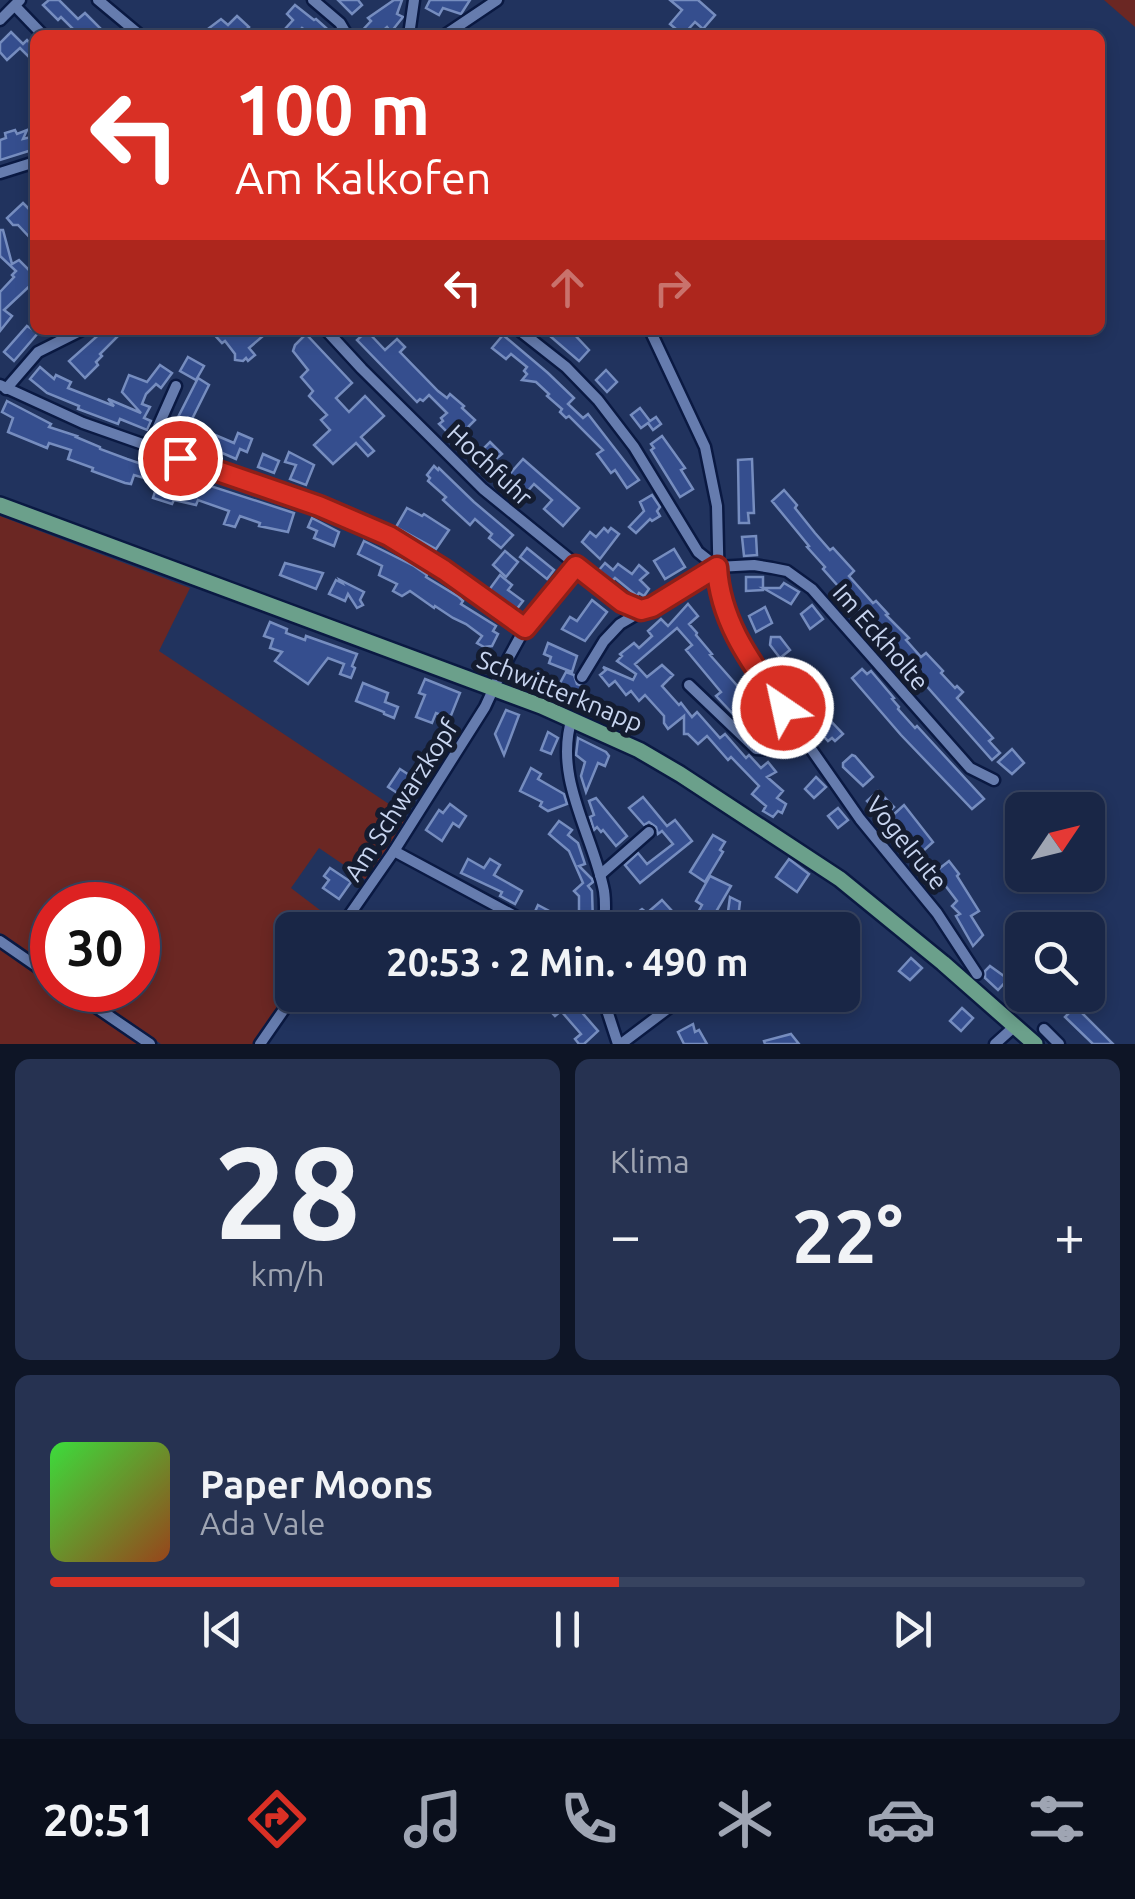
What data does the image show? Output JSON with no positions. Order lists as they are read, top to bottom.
{
  "streets": {
    "main road": ["Schwitterknapp"],
    "street": [
      "Hochfuhr",
      "Im Eckholte",
      "Am Schwarzkopf",
      "Vogelrute"
    ]
  },
  "crossings": [
    ["Hochfuhr", "Am Schwarzkopf"],
    ["Im Eckholte", "Vogelrute"],
    ["Schwitterknapp", "Am Schwarzkopf"]
  ],
  "north": "top right",
  "page": {
    "turn": ["100 m", "Am Kalkofen"],
    "limit": "30",
    "trip": "20:53 · 2 Min. · 490 m",
    "tile": [
      ["28", "km/h"],
      "Klima"
    ],
    "heat": ["−", "22°", "+"],
    "song": ["Paper Moons", "Ada Vale"],
    "tabs": "20:51"
  }
}
